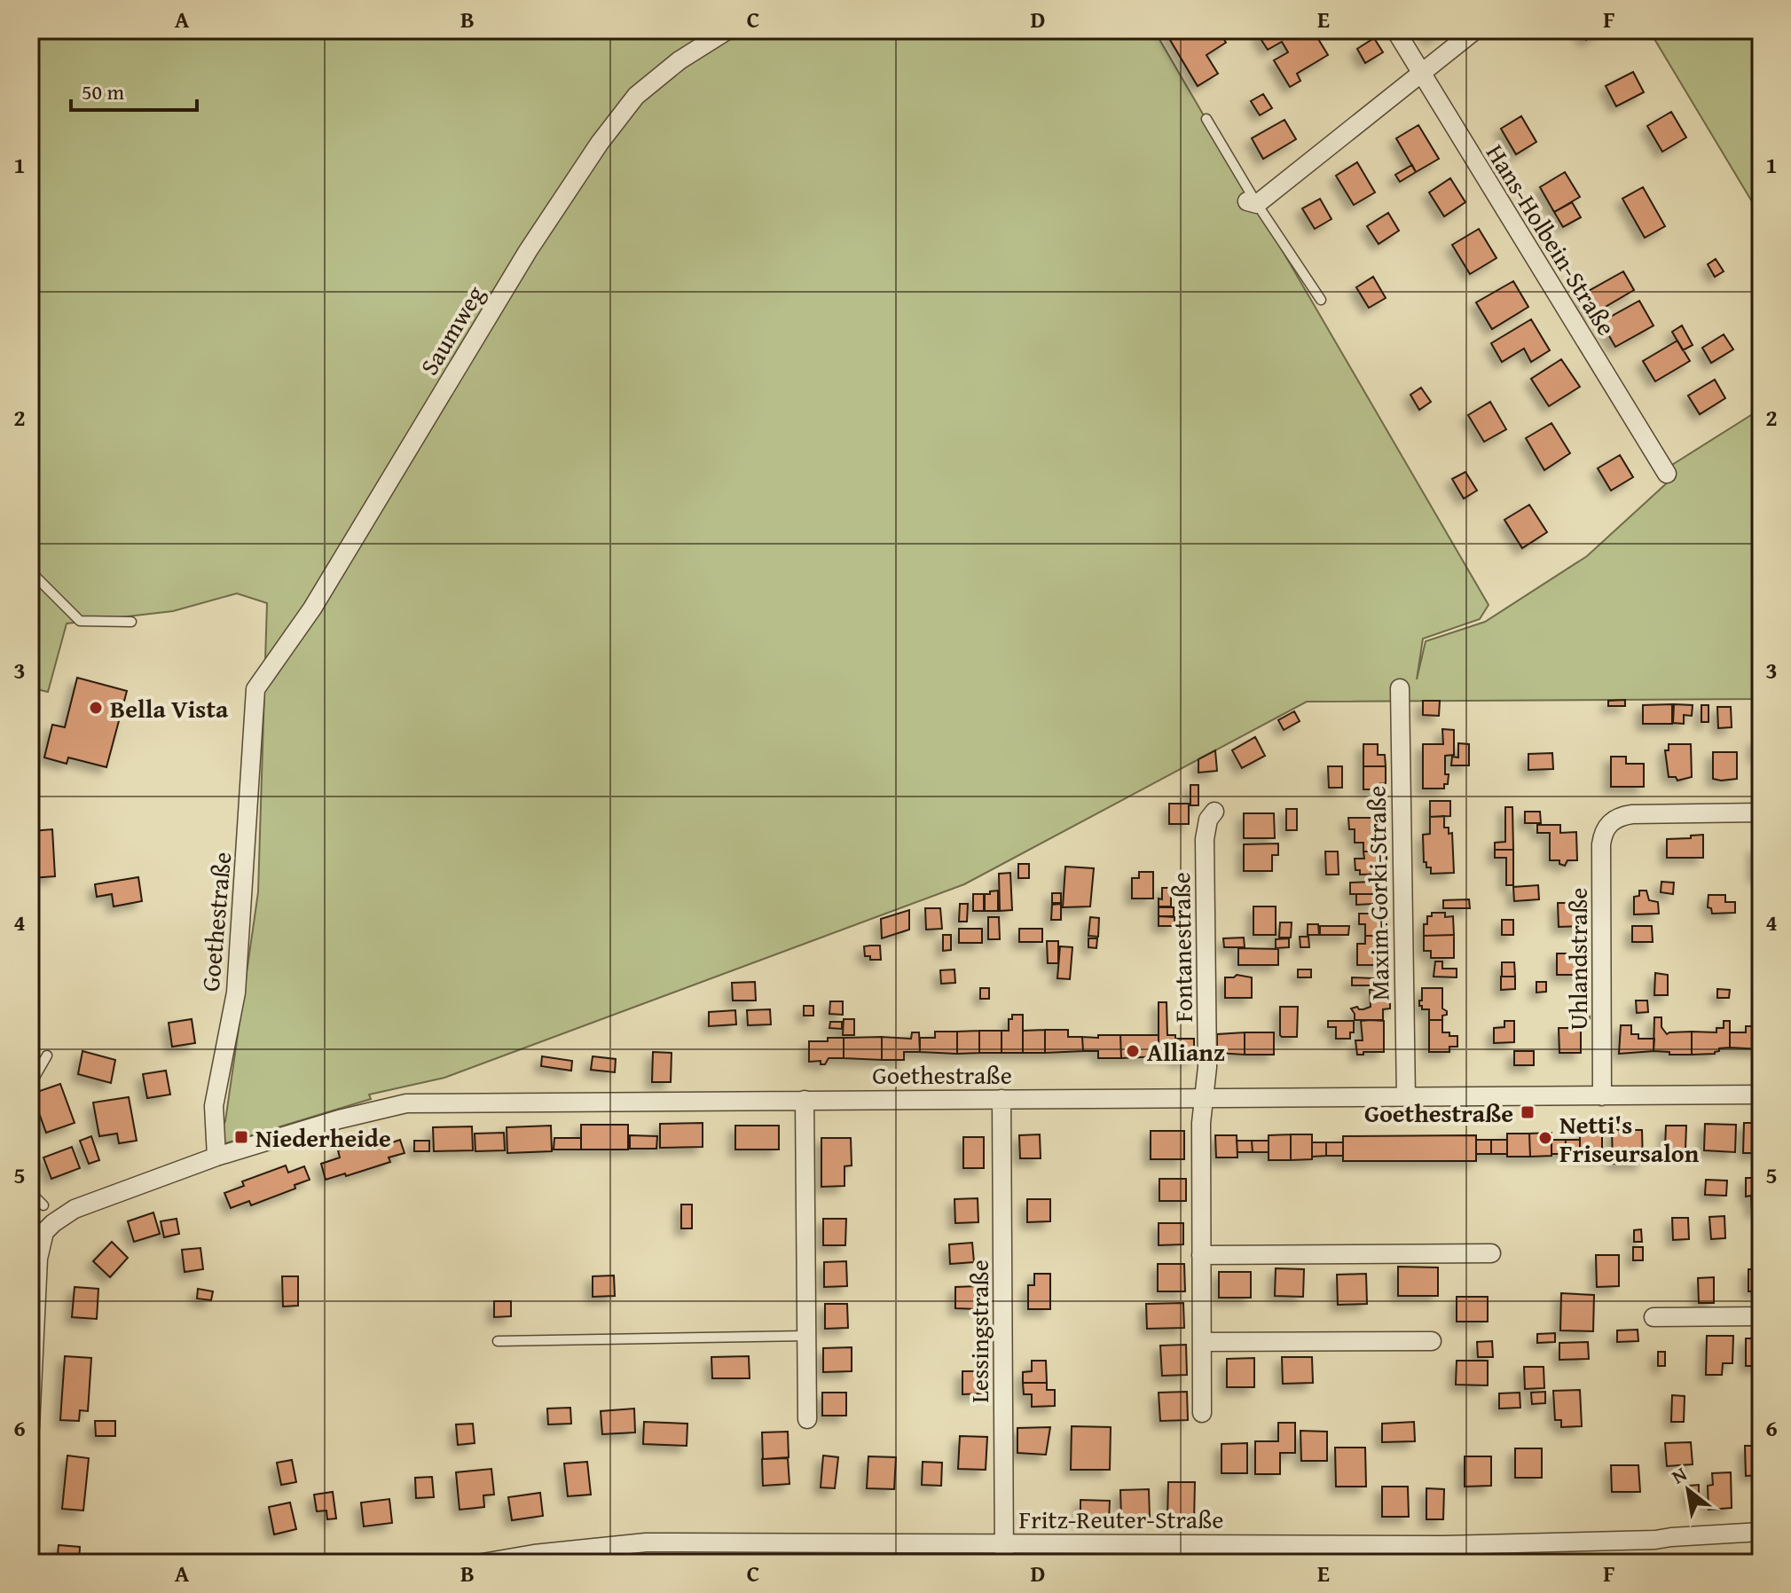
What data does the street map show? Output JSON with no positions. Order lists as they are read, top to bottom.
{
  "streets": {
    "street": [
      "Hans-Holbein-Straße",
      "Saumweg",
      "Maxim-Gorki-Straße",
      "Goethestraße",
      "Fontanestraße",
      "Uhlandstraße",
      "Lessingstraße",
      "Fritz-Reuter-Straße"
    ]
  },
  "crossings": [
    ["Saumweg", "Goethestraße"],
    ["Maxim-Gorki-Straße", "Goethestraße"],
    ["Goethestraße", "Fontanestraße"],
    ["Goethestraße", "Uhlandstraße"],
    ["Goethestraße", "Lessingstraße"],
    ["Lessingstraße", "Fritz-Reuter-Straße"]
  ],
  "places": {
    "other": ["Bella Vista", "Allianz", "Netti's Friseursalon"],
    "transit": ["Goethestraße", "Niederheide"]
  },
  "scale_bar": "50 m",
  "north": "top left",
  "grid": {
    "columns": [
      "A",
      "B",
      "C",
      "D",
      "E",
      "F"
    ],
    "rows": [
      "1",
      "2",
      "3",
      "4",
      "5",
      "6"
    ]
  }
}
